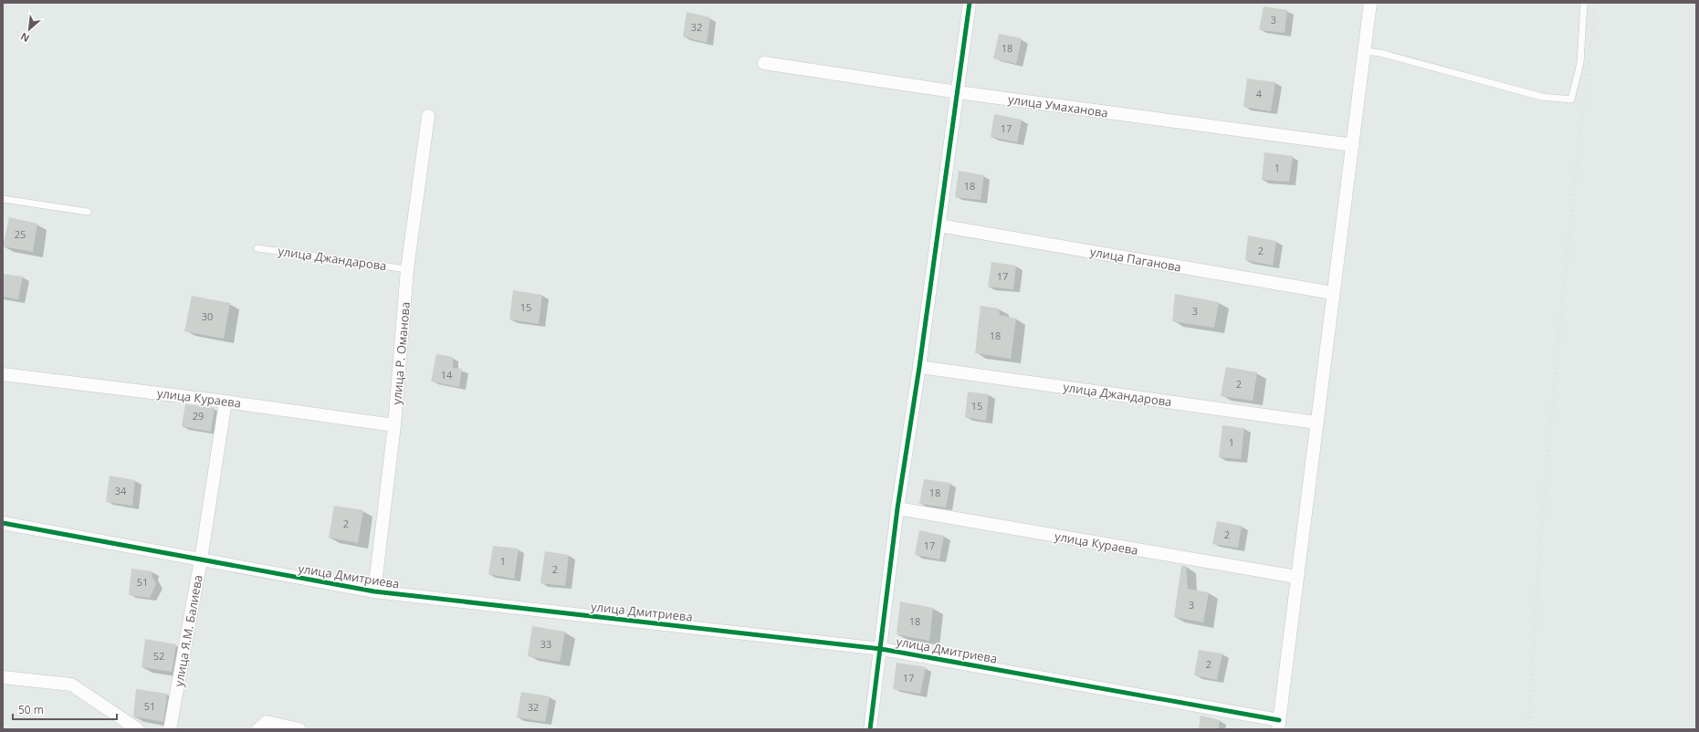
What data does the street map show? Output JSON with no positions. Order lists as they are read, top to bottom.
{
  "streets": {
    "street": [
      "улица Умаханова",
      "улица Джандарова",
      "улица Паганова",
      "улица Р. Оманова",
      "улица Кураева",
      "улица Дмитриева",
      "улица Я.М. Балиева"
    ]
  },
  "crossings": [
    ["улица Джандарова", "улица Р. Оманова"],
    ["улица Р. Оманова", "улица Кураева"],
    ["улица Р. Оманова", "улица Дмитриева"],
    ["улица Кураева", "улица Я.М. Балиева"],
    ["улица Дмитриева", "улица Я.М. Балиева"]
  ],
  "house_numbers": [
    "3",
    "32",
    "18",
    "4",
    "17",
    "1",
    "18",
    "25",
    "2",
    "17",
    "15",
    "3",
    "30",
    "18",
    "14",
    "2",
    "15",
    "29",
    "1",
    "34",
    "18",
    "2",
    "2",
    "17",
    "1",
    "2",
    "51",
    "3",
    "18",
    "33",
    "52",
    "2",
    "17",
    "51",
    "32"
  ],
  "scale_bar": "50 m",
  "north": "bottom left"
}
